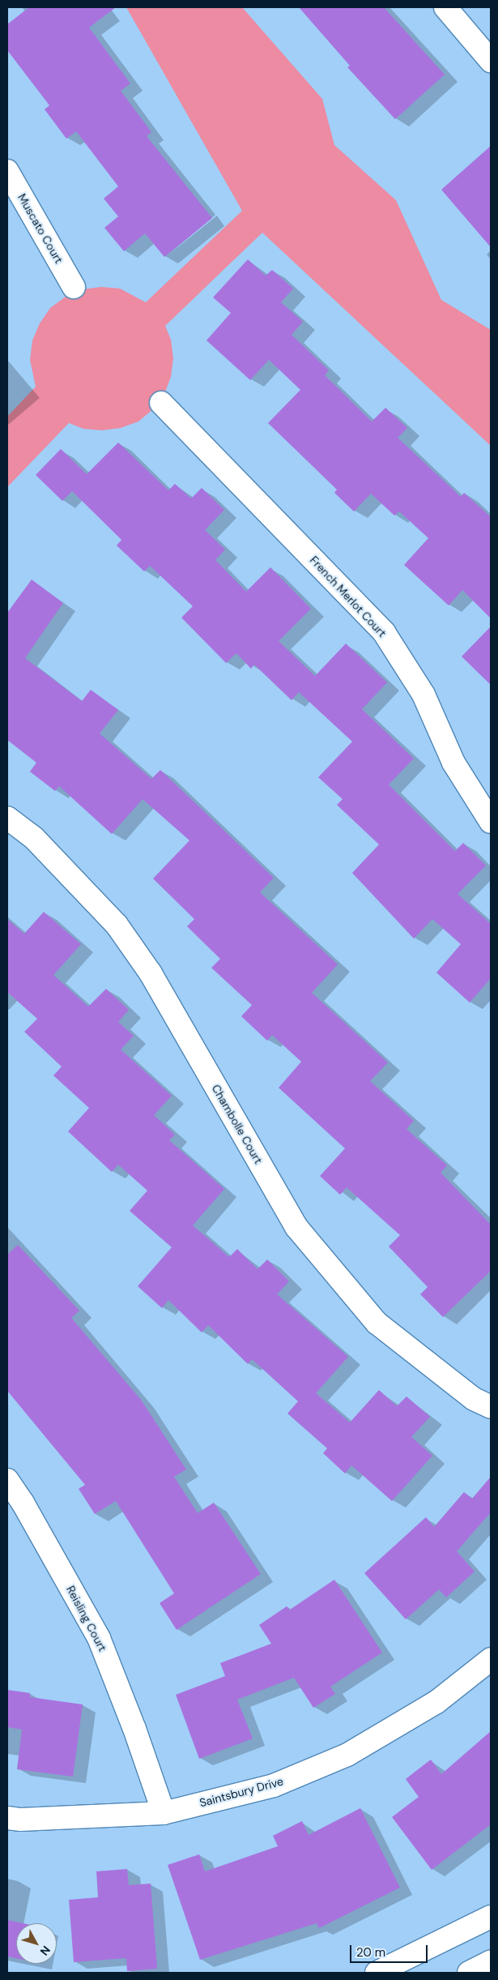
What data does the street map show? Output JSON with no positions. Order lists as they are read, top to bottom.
{
  "streets": {
    "street": [
      "Muscato Court",
      "French Merlot Court",
      "Chambolle Court",
      "Reisling Court",
      "Saintsbury Drive"
    ]
  },
  "crossings": [
    ["Reisling Court", "Saintsbury Drive"]
  ],
  "scale_bar": "20 m",
  "north": "bottom right"
}
